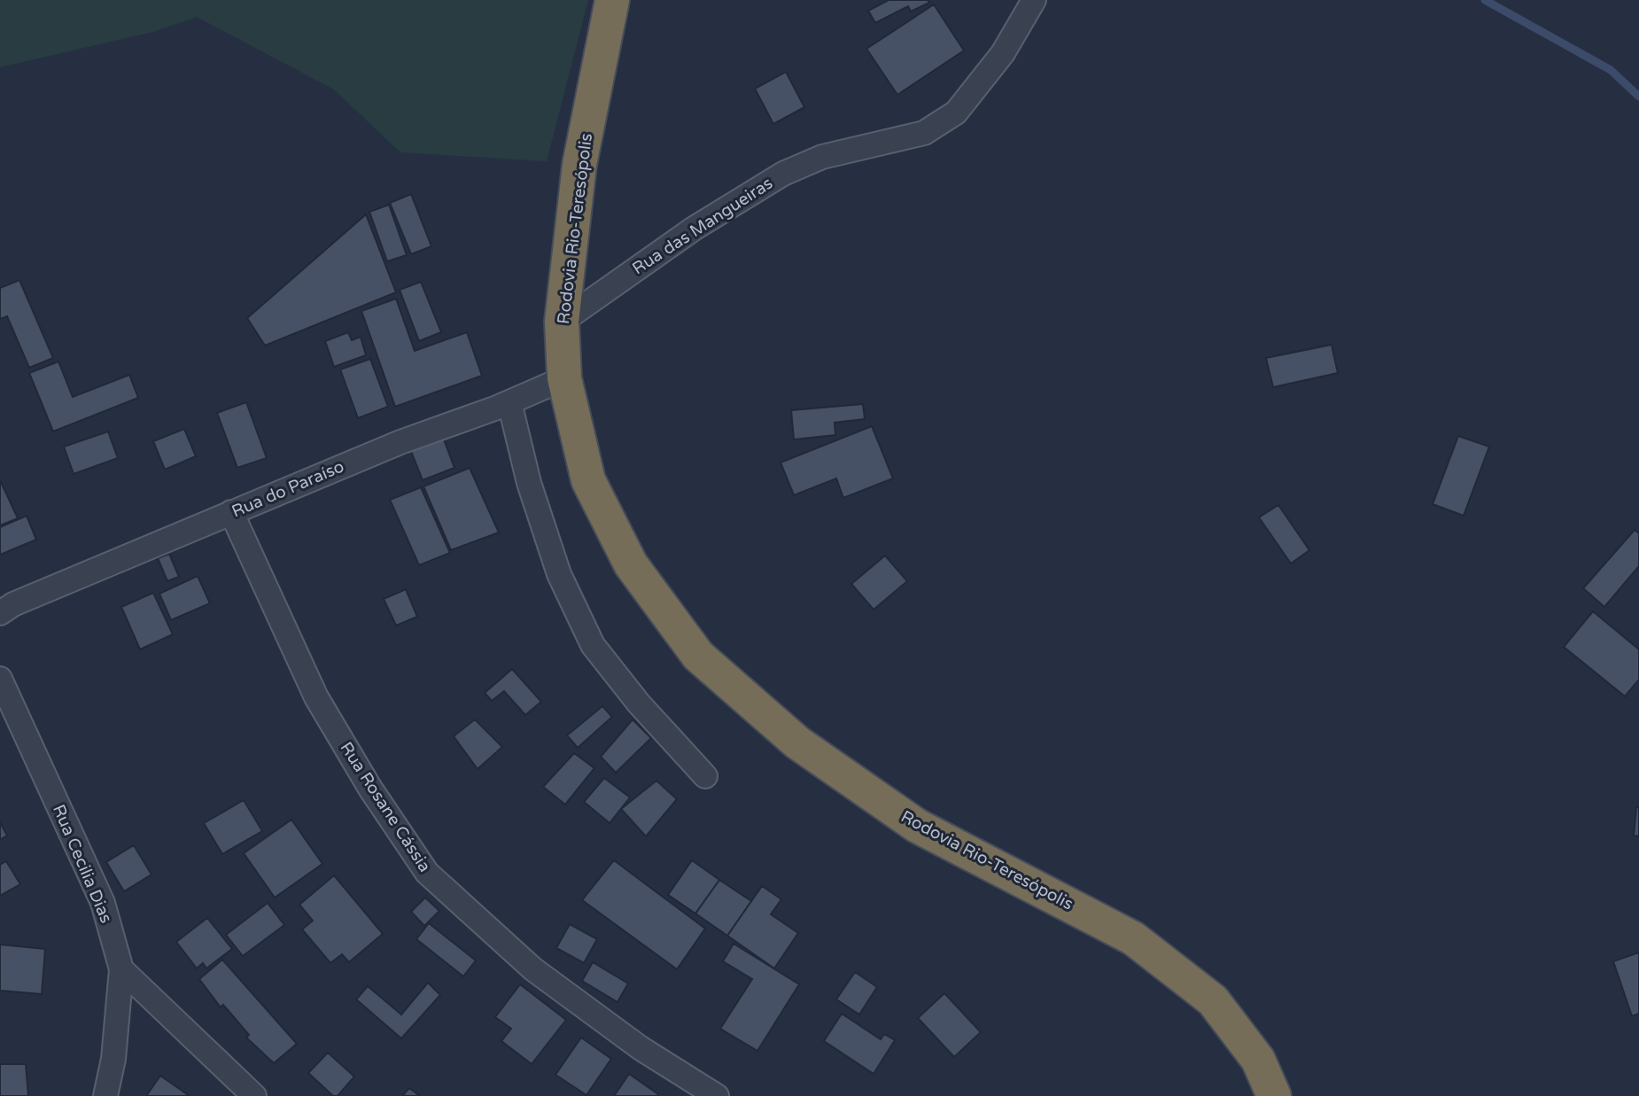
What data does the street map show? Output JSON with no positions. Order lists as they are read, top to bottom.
{
  "streets": {
    "highway": ["Rodovia Rio-Teresópolis"],
    "street": [
      "Rua das Mangueiras",
      "Rua do Paraíso",
      "Rua Rosane Cássia",
      "Rua Cecilia Dias"
    ]
  },
  "crossings": [
    ["Rua das Mangueiras", "Rodovia Rio-Teresópolis"],
    ["Rodovia Rio-Teresópolis", "Rua do Paraíso"],
    ["Rua do Paraíso", "Rua Rosane Cássia"]
  ]
}
